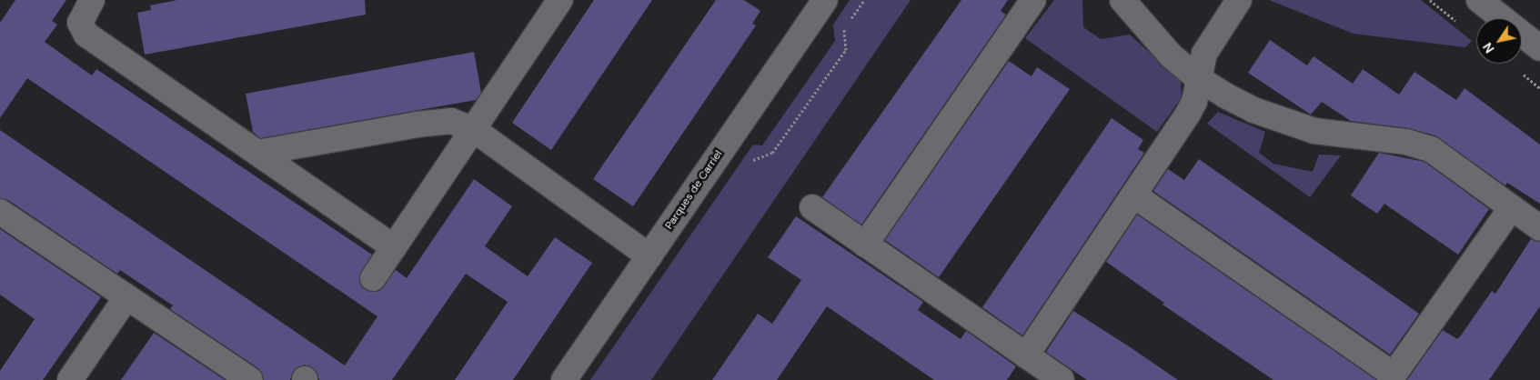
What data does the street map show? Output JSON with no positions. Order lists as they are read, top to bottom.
{
  "streets": {
    "street": ["Parques de Carriel"]
  },
  "north": "bottom left"
}
